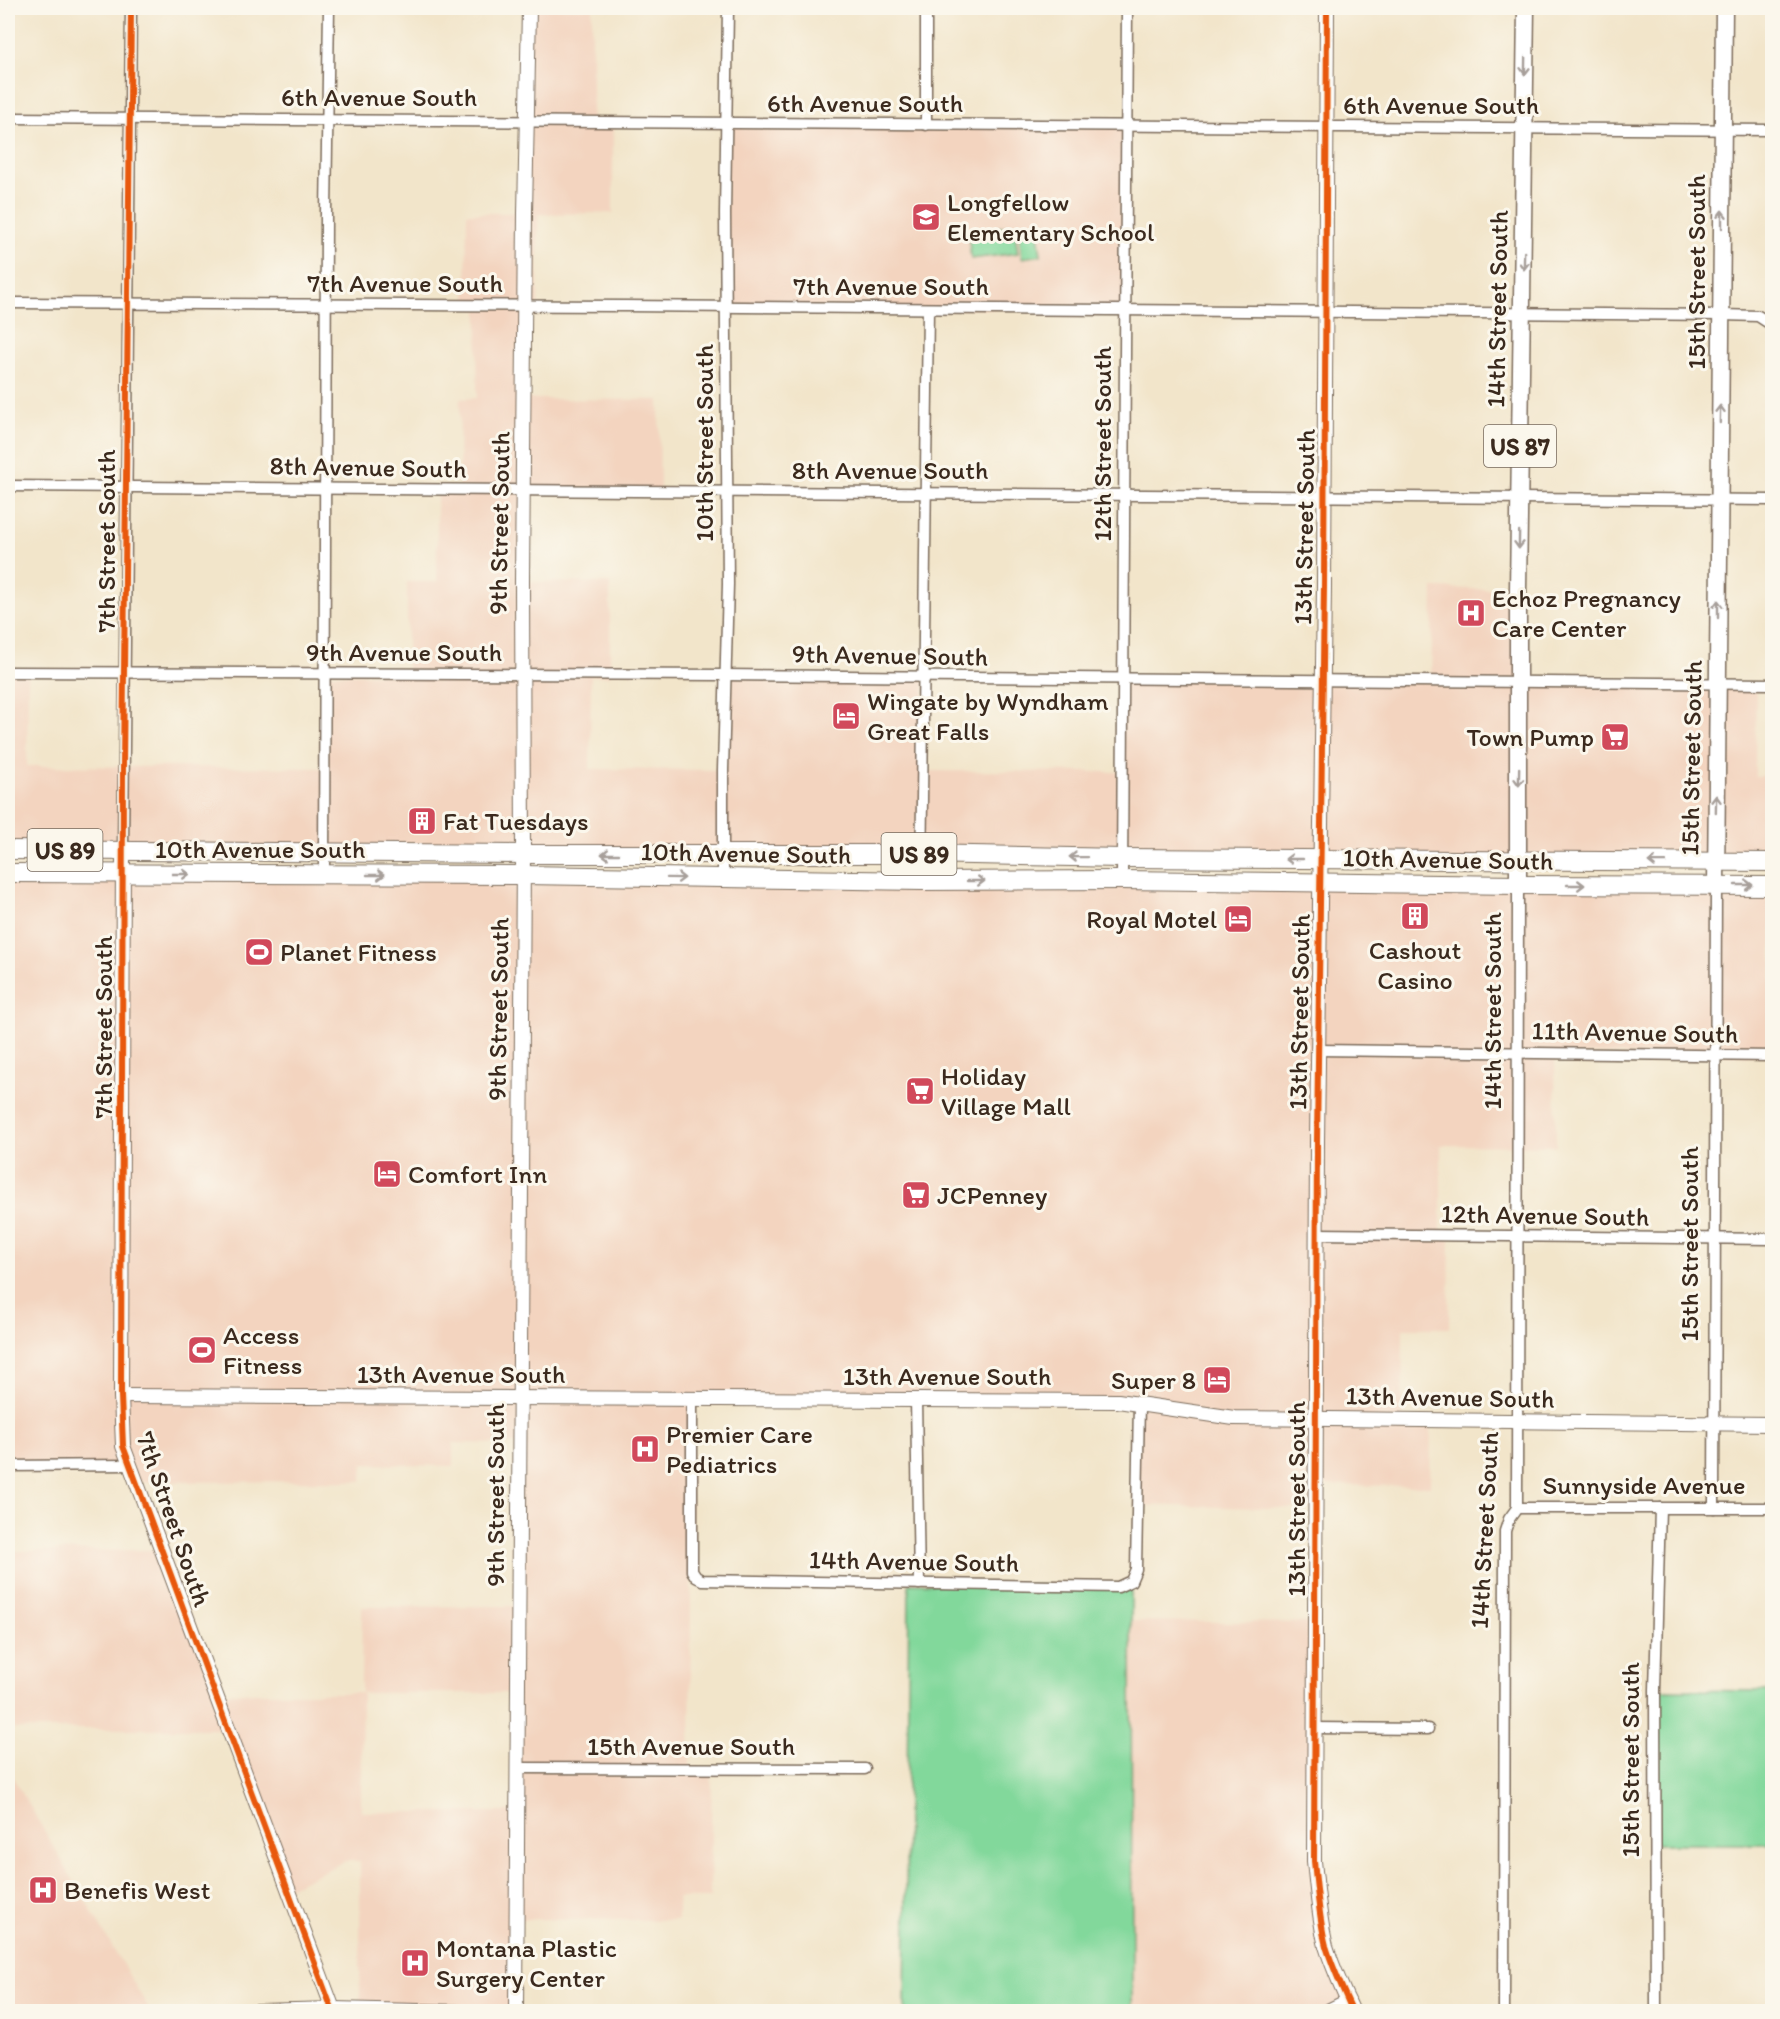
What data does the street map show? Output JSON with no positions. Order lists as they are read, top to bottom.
{
  "streets": {
    "highway": ["10th Avenue South", "US 89"],
    "main road": ["15th Street South", "14th Street South", "US 87"],
    "street": [
      "6th Avenue South",
      "7th Avenue South",
      "10th Street South",
      "12th Street South",
      "8th Avenue South",
      "9th Street South",
      "13th Street South",
      "7th Street South",
      "9th Avenue South",
      "11th Avenue South",
      "12th Avenue South",
      "13th Avenue South",
      "Sunnyside Avenue",
      "14th Avenue South",
      "15th Avenue South"
    ]
  },
  "crossings": [
    ["6th Avenue South", "15th Street South"],
    ["6th Avenue South", "14th Street South"],
    ["6th Avenue South", "10th Street South"],
    ["6th Avenue South", "12th Street South"],
    ["6th Avenue South", "9th Street South"],
    ["6th Avenue South", "13th Street South"],
    ["6th Avenue South", "7th Street South"],
    ["15th Street South", "7th Avenue South"],
    ["15th Street South", "8th Avenue South"],
    ["15th Street South", "9th Avenue South"],
    ["15th Street South", "10th Avenue South"],
    ["15th Street South", "11th Avenue South"],
    ["15th Street South", "12th Avenue South"],
    ["15th Street South", "13th Avenue South"],
    ["15th Street South", "Sunnyside Avenue"],
    ["7th Avenue South", "14th Street South"],
    ["7th Avenue South", "10th Street South"],
    ["7th Avenue South", "12th Street South"],
    ["7th Avenue South", "9th Street South"],
    ["7th Avenue South", "13th Street South"],
    ["7th Avenue South", "7th Street South"],
    ["14th Street South", "8th Avenue South"],
    ["14th Street South", "9th Avenue South"],
    ["14th Street South", "10th Avenue South"],
    ["14th Street South", "11th Avenue South"],
    ["14th Street South", "12th Avenue South"],
    ["14th Street South", "13th Avenue South"],
    ["14th Street South", "Sunnyside Avenue"],
    ["10th Street South", "8th Avenue South"],
    ["10th Street South", "9th Avenue South"],
    ["10th Street South", "10th Avenue South"],
    ["12th Street South", "8th Avenue South"],
    ["12th Street South", "9th Avenue South"],
    ["12th Street South", "10th Avenue South"],
    ["8th Avenue South", "9th Street South"],
    ["8th Avenue South", "13th Street South"],
    ["8th Avenue South", "7th Street South"],
    ["9th Street South", "9th Avenue South"],
    ["9th Street South", "10th Avenue South"],
    ["9th Street South", "13th Avenue South"],
    ["9th Street South", "15th Avenue South"],
    ["13th Street South", "9th Avenue South"],
    ["13th Street South", "10th Avenue South"],
    ["13th Street South", "11th Avenue South"],
    ["13th Street South", "12th Avenue South"],
    ["13th Street South", "13th Avenue South"],
    ["7th Street South", "9th Avenue South"],
    ["7th Street South", "10th Avenue South"],
    ["7th Street South", "13th Avenue South"],
    ["13th Avenue South", "14th Avenue South"]
  ],
  "one_way": ["15th Street South"],
  "places": {
    "school or university": ["Longfellow Elementary School"],
    "hospital": [
      "Echoz Pregnancy Care Center",
      "Premier Care Pediatrics",
      "Benefis West",
      "Montana Plastic Surgery Center"
    ],
    "hotel": [
      "Wingate by Wyndham Great Falls",
      "Royal Motel",
      "Comfort Inn",
      "Super 8"
    ],
    "supermarket": ["Town Pump", "Holiday Village Mall", "JCPenney"],
    "building": ["Fat Tuesdays", "Cashout Casino"],
    "sports": ["Planet Fitness", "Access Fitness"]
  }
}
